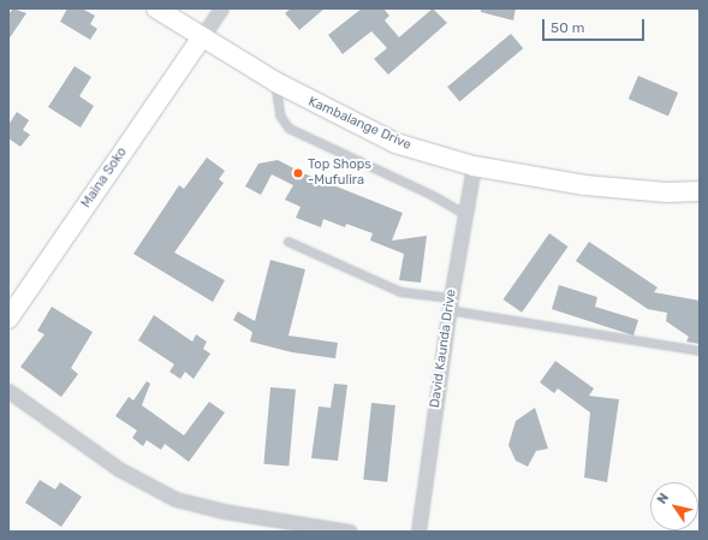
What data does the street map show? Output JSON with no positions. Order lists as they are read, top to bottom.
{
  "streets": {
    "street": ["Kambalange Drive", "Maina Soko", "David Kaunda Drive"]
  },
  "crossings": [
    ["Kambalange Drive", "Maina Soko"],
    ["Kambalange Drive", "David Kaunda Drive"]
  ],
  "places": ["Top Shops -Mufulira"],
  "scale_bar": "50 m",
  "north": "top left"
}
